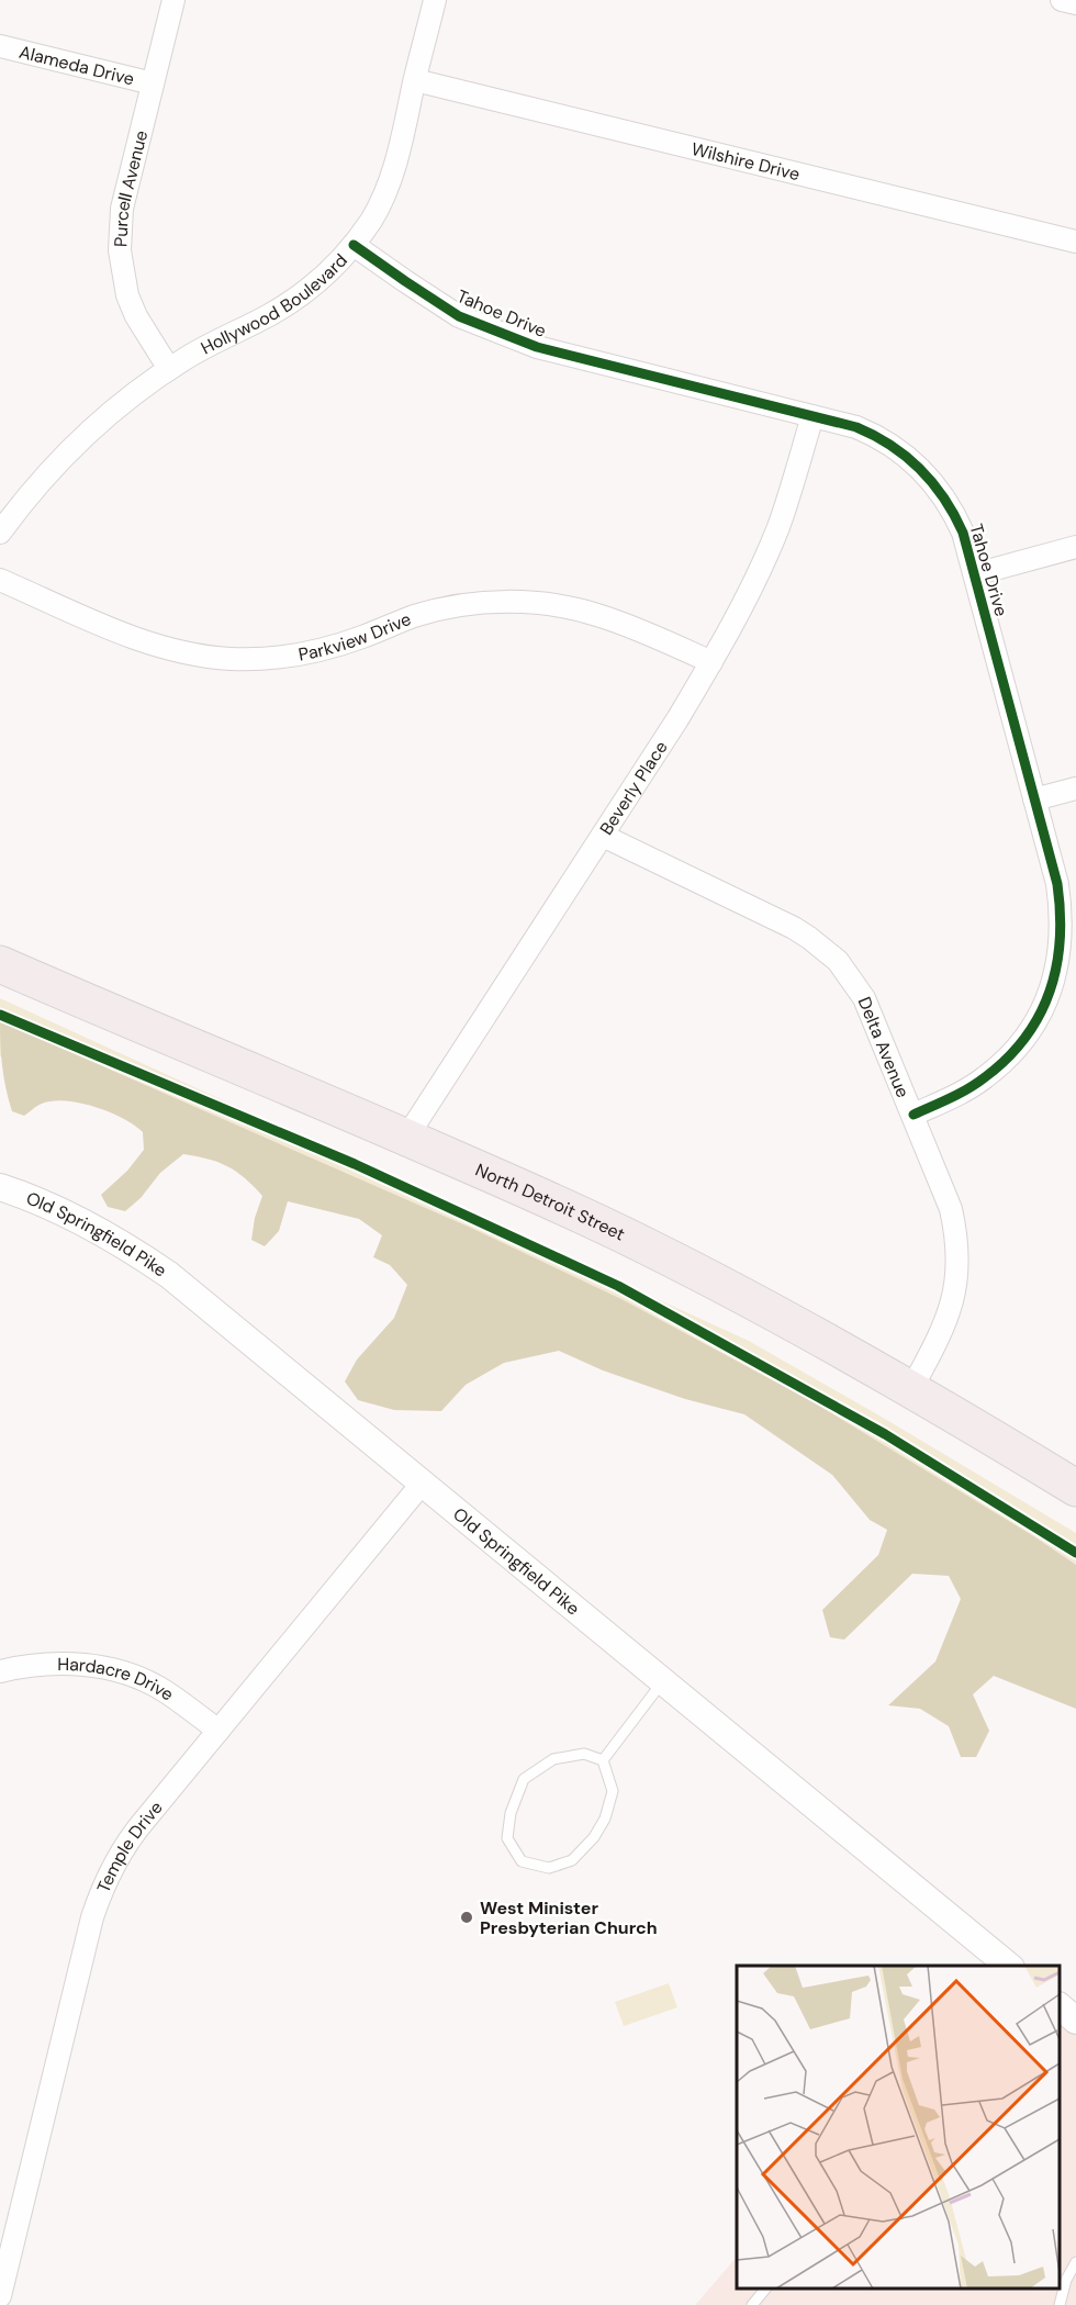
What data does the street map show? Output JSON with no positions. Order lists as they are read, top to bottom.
{
  "streets": {
    "highway": ["North Detroit Street"],
    "street": [
      "Alameda Drive",
      "Wilshire Drive",
      "Purcell Avenue",
      "Hollywood Boulevard",
      "Tahoe Drive",
      "Parkview Drive",
      "Beverly Place",
      "Delta Avenue",
      "Old Springfield Pike",
      "Hardacre Drive",
      "Temple Drive"
    ]
  },
  "crossings": [
    ["Alameda Drive", "Purcell Avenue"],
    ["Wilshire Drive", "Hollywood Boulevard"],
    ["Purcell Avenue", "Hollywood Boulevard"],
    ["Hollywood Boulevard", "Tahoe Drive"],
    ["Tahoe Drive", "Beverly Place"],
    ["Tahoe Drive", "Delta Avenue"],
    ["Parkview Drive", "Beverly Place"],
    ["Beverly Place", "Delta Avenue"],
    ["Beverly Place", "North Detroit Street"],
    ["Delta Avenue", "North Detroit Street"],
    ["Old Springfield Pike", "Temple Drive"],
    ["Hardacre Drive", "Temple Drive"]
  ],
  "places": ["West Minister Presbyterian Church"]
}
